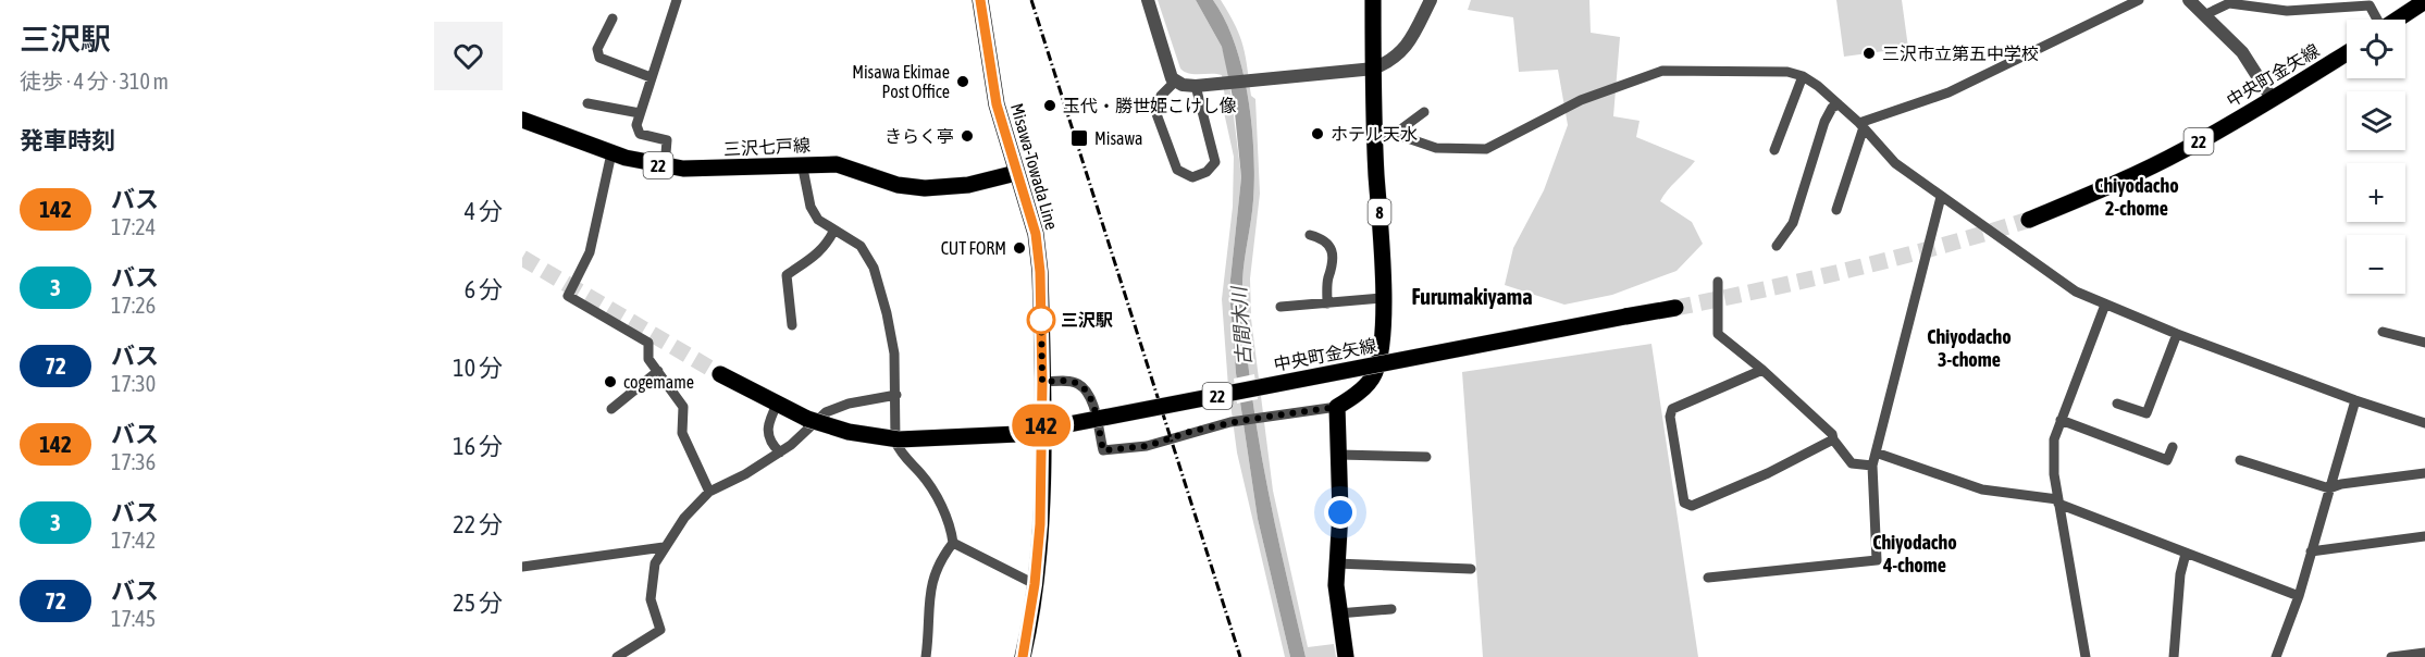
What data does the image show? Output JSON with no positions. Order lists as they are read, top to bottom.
{
  "streets": {
    "main road": [
      "中央町金矢線",
      "22",
      "三沢七戸線",
      "Misawa-Towada Line",
      "8"
    ]
  },
  "crossings": [
    ["三沢七戸線", "Misawa-Towada Line"]
  ],
  "districts": [
    "Chiyodacho 2-chome",
    "Furumakiyama",
    "Chiyodacho 3-chome",
    "Chiyodacho 4-chome"
  ],
  "water": ["古間木川"],
  "places": {
    "other": [
      "三沢市立第五中学校",
      "Misawa Ekimae Post Office",
      "玉代・勝世姫こけし像",
      "ホテル天水",
      "きらく亭",
      "CUT FORM",
      "三沢駅",
      "cogemame"
    ],
    "transit": ["Misawa"]
  },
  "lines": ["bus line 142"],
  "page": {
    "heading": [
      ["三沢駅", "徒歩 · 4 分 · 310 m"],
      "発車時刻"
    ],
    "on_map": "142",
    "map_buttons": ["+", "−"],
    "list": [
      {
        "mark": "142",
        "name": "バス",
        "note": "17:24",
        "value": "4 分"
      },
      {
        "mark": "3",
        "name": "バス",
        "note": "17:26",
        "value": "6 分"
      },
      {
        "mark": "72",
        "name": "バス",
        "note": "17:30",
        "value": "10 分"
      },
      {
        "mark": "142",
        "name": "バス",
        "note": "17:36",
        "value": "16 分"
      },
      {
        "mark": "3",
        "name": "バス",
        "note": "17:42",
        "value": "22 分"
      },
      {
        "mark": "72",
        "name": "バス",
        "note": "17:45",
        "value": "25 分"
      }
    ]
  }
}
